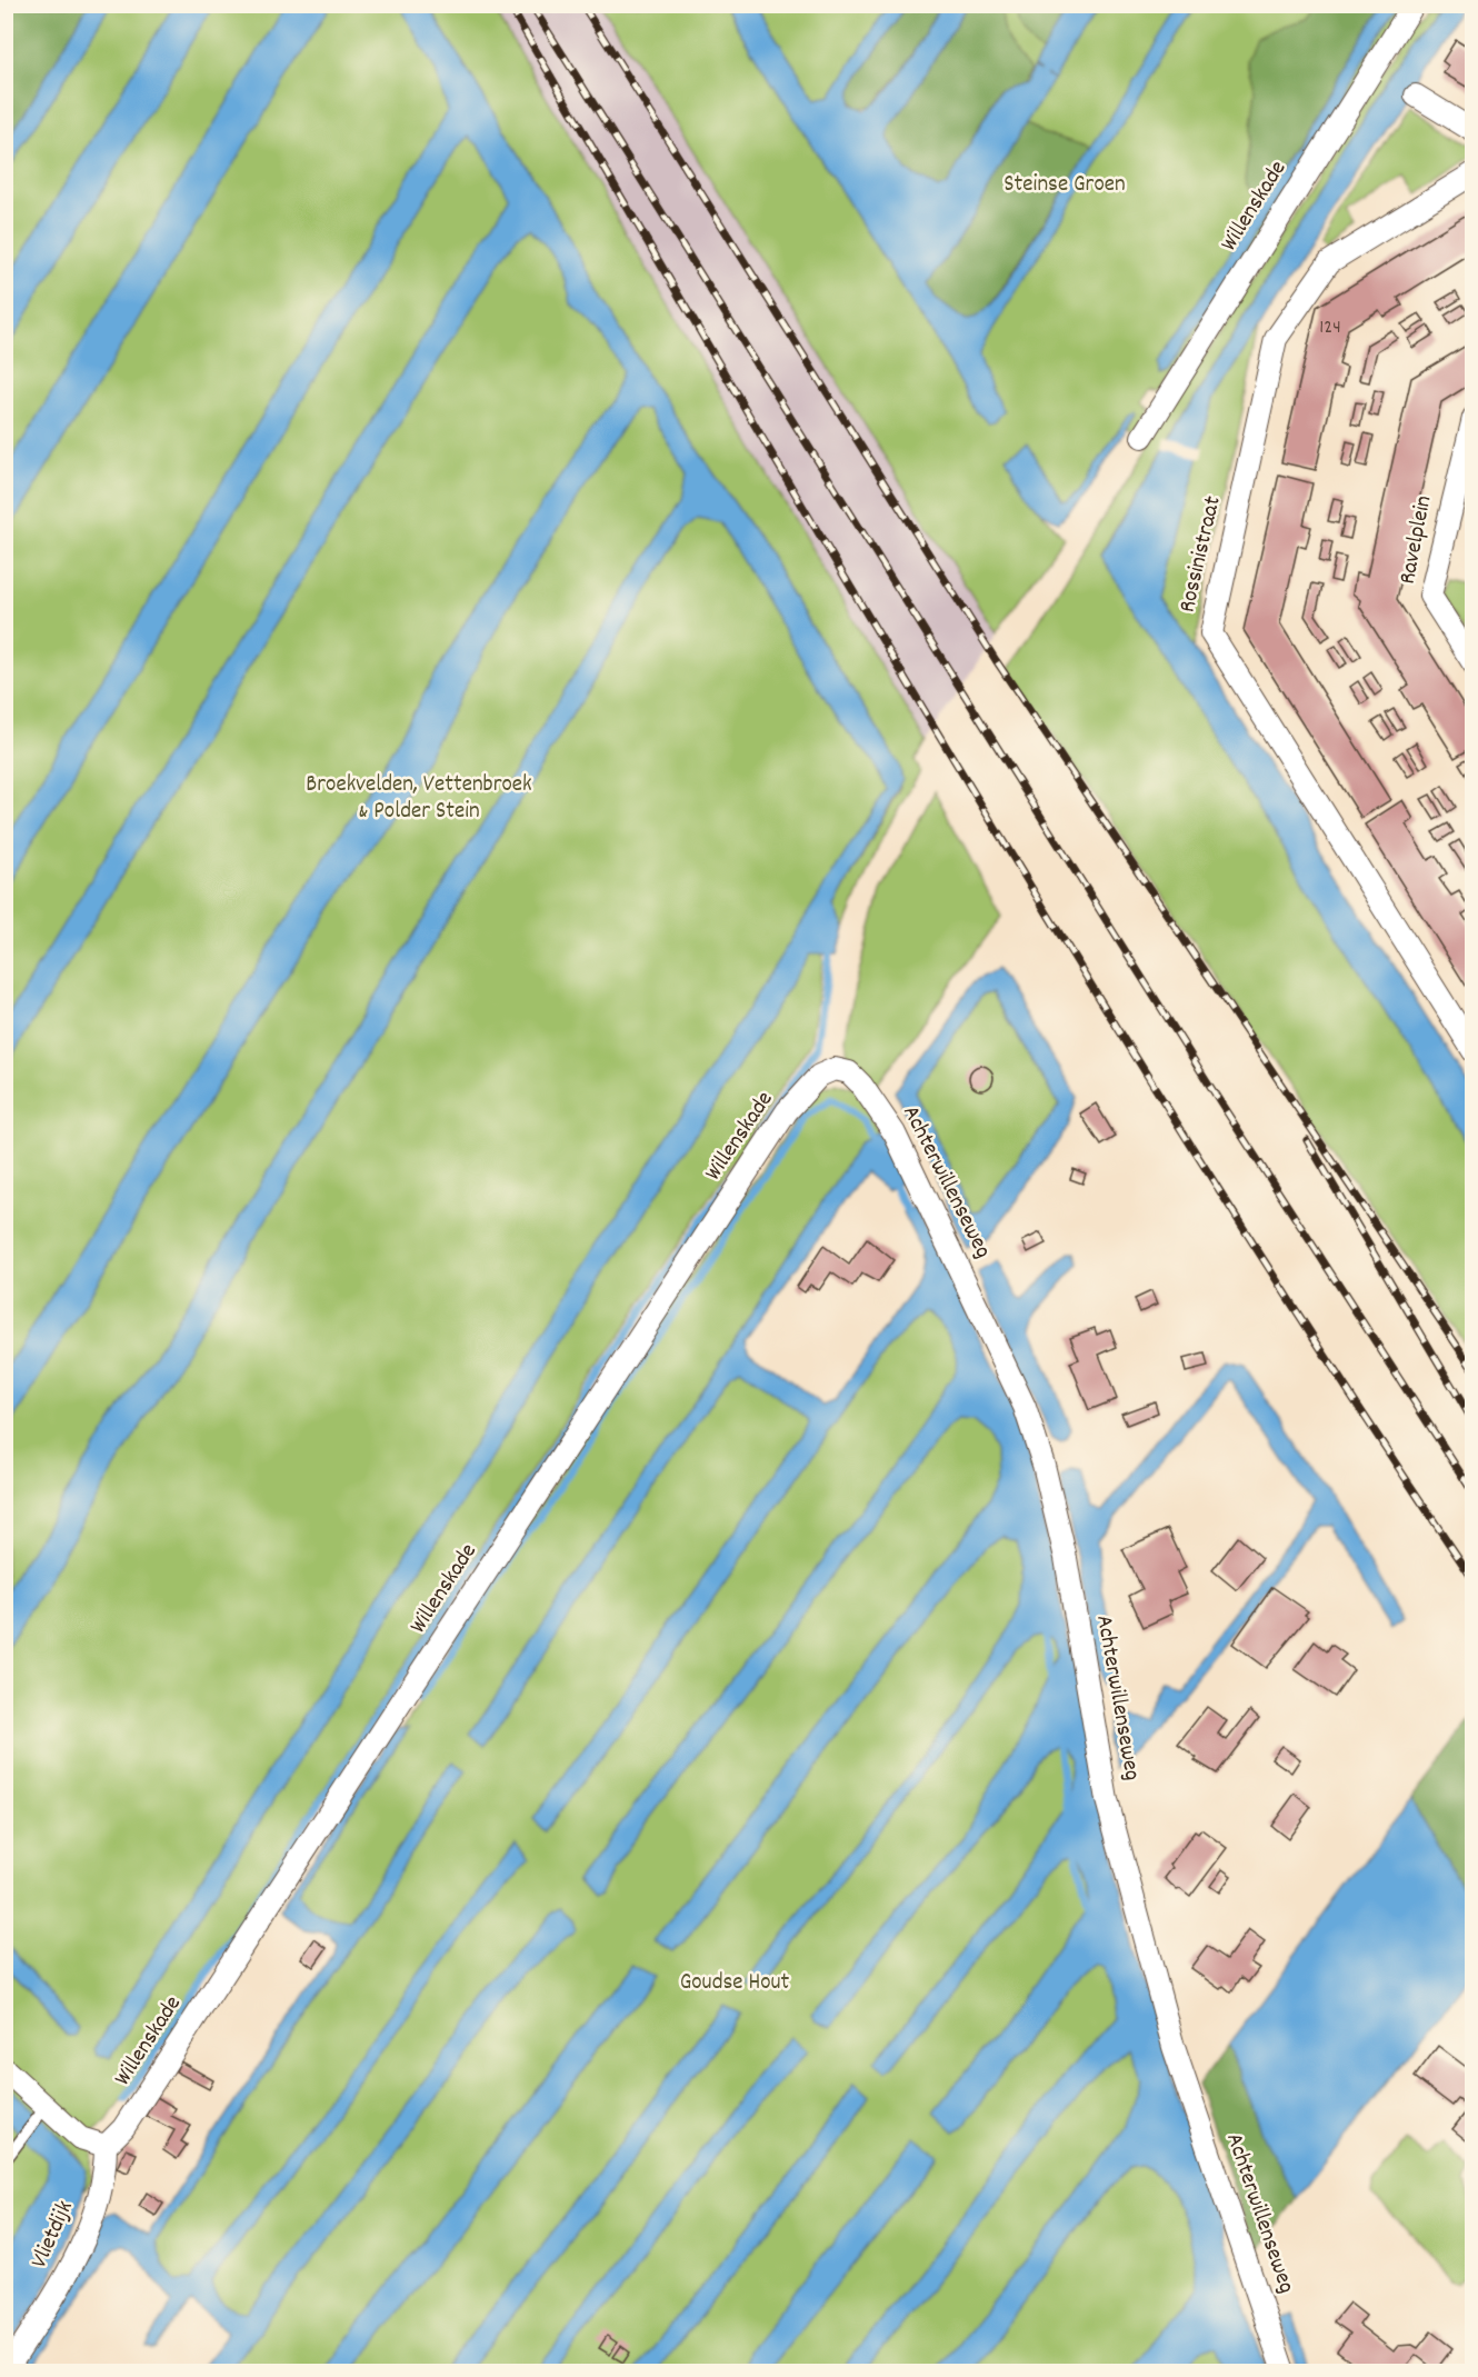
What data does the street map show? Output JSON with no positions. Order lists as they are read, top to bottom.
{
  "streets": {
    "street": [
      "Willenskade",
      "Ravelplein",
      "Rossinistraat",
      "Achterwillenseweg",
      "Vlietdijk"
    ]
  },
  "crossings": [
    ["Willenskade", "Achterwillenseweg"],
    ["Willenskade", "Vlietdijk"]
  ],
  "parks": ["Steinse Groen", "Broekvelden, Vettenbroek & Polder Stein", "Goudse Hout"],
  "house_numbers": ["124"]
}
